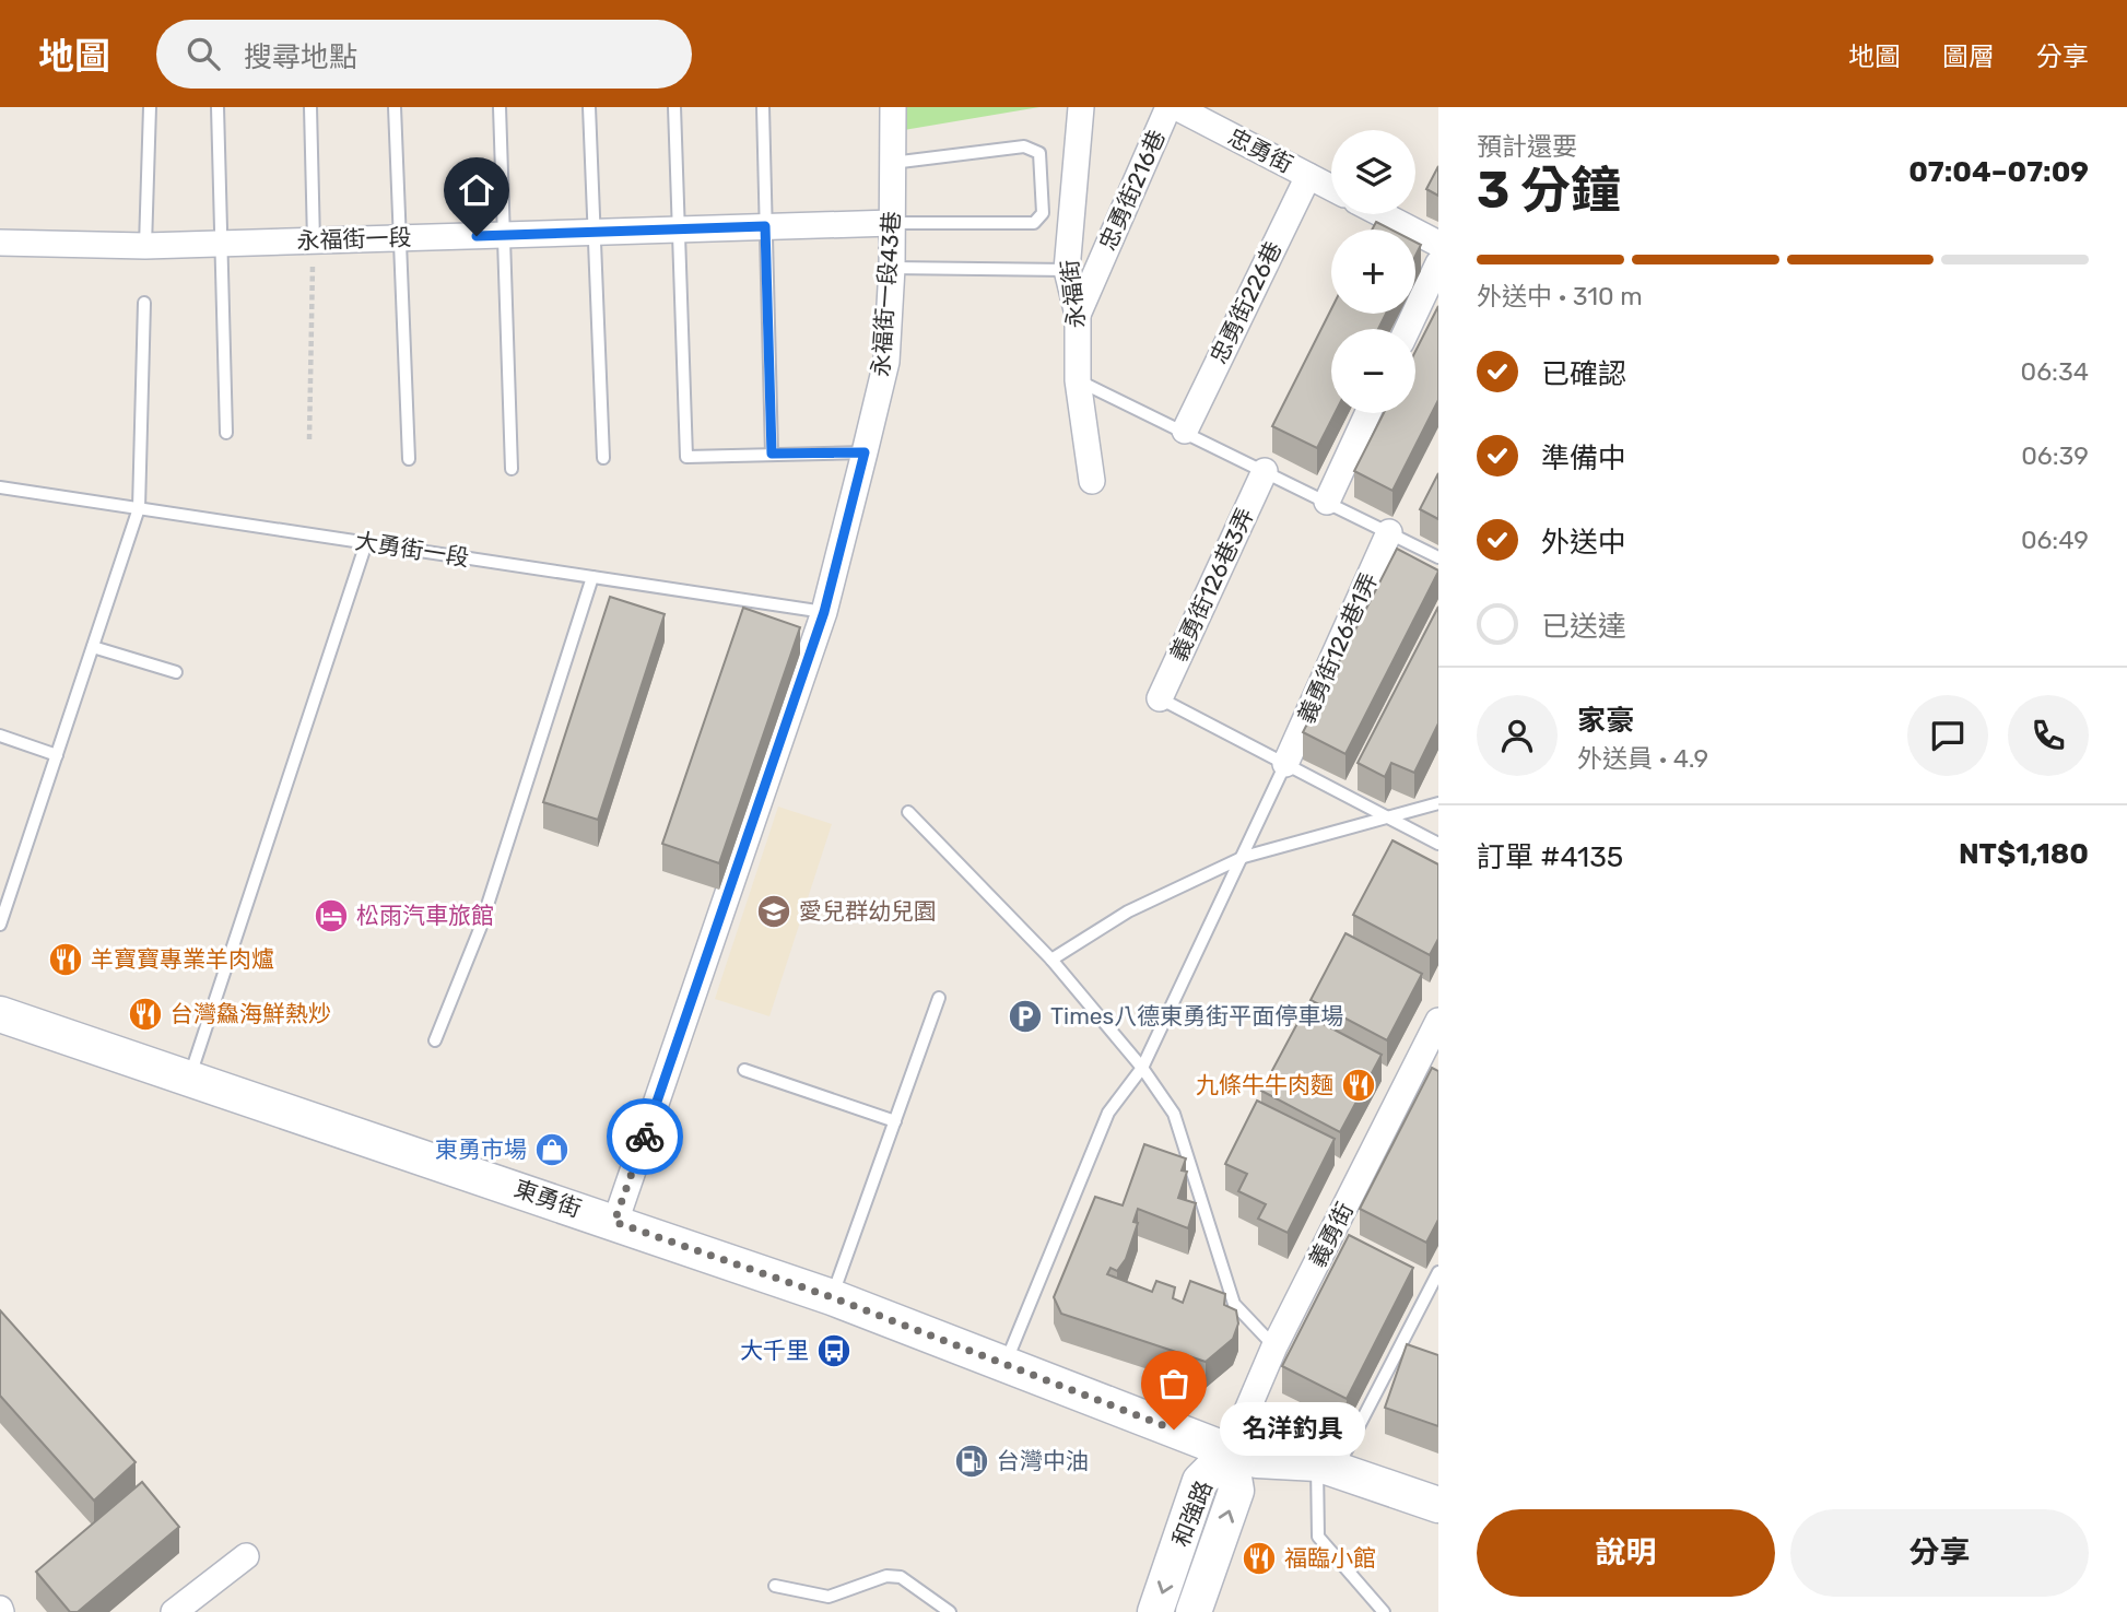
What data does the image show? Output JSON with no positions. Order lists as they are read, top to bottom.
{
  "streets": {
    "street": [
      "忠勇街",
      "忠勇街216巷",
      "永福街一段",
      "永福街一段43巷",
      "永福街",
      "忠勇街226巷",
      "義勇街126巷3弄",
      "義勇街126巷1弄",
      "東勇街",
      "義勇街",
      "和強路"
    ],
    "lane": ["大勇街一段"]
  },
  "crossings": [
    ["忠勇街", "忠勇街226巷"],
    ["忠勇街216巷", "永福街"],
    ["永福街一段", "永福街一段43巷"],
    ["永福街一段43巷", "大勇街一段"],
    ["永福街一段43巷", "東勇街"],
    ["東勇街", "義勇街"],
    ["東勇街", "和強路"],
    ["義勇街", "和強路"]
  ],
  "places": {
    "school or university": ["愛兒群幼兒園"],
    "hotel": ["松雨汽車旅館"],
    "restaurant": [
      "羊寶寶專業羊肉爐",
      "台灣鱻海鮮熱炒",
      "九條牛牛肉麵",
      "福臨小館"
    ],
    "parking": ["Times八德東勇街平面停車場"],
    "shop": ["東勇市場"],
    "bus stop": ["大千里"],
    "other": ["名洋釣具"],
    "fuel station": ["台灣中油"]
  },
  "page": {
    "header": "地圖",
    "search": "搜尋地點",
    "nav": ["地圖", "圖層", "分享"],
    "heading": ["3 分鐘", "預計還要", "07:04–07:09"],
    "panel": [
      "家豪",
      "外送員 · 4.9",
      "訂單 #4135",
      "NT$1,180"
    ],
    "map_buttons": ["+", "−"],
    "bar": "外送中 · 310 m",
    "list": [
      ["已確認", "06:34"],
      ["準備中", "06:39"],
      ["外送中", "06:49"],
      "已送達"
    ],
    "bubble": "名洋釣具",
    "buttons": ["說明", "分享"]
  }
}
